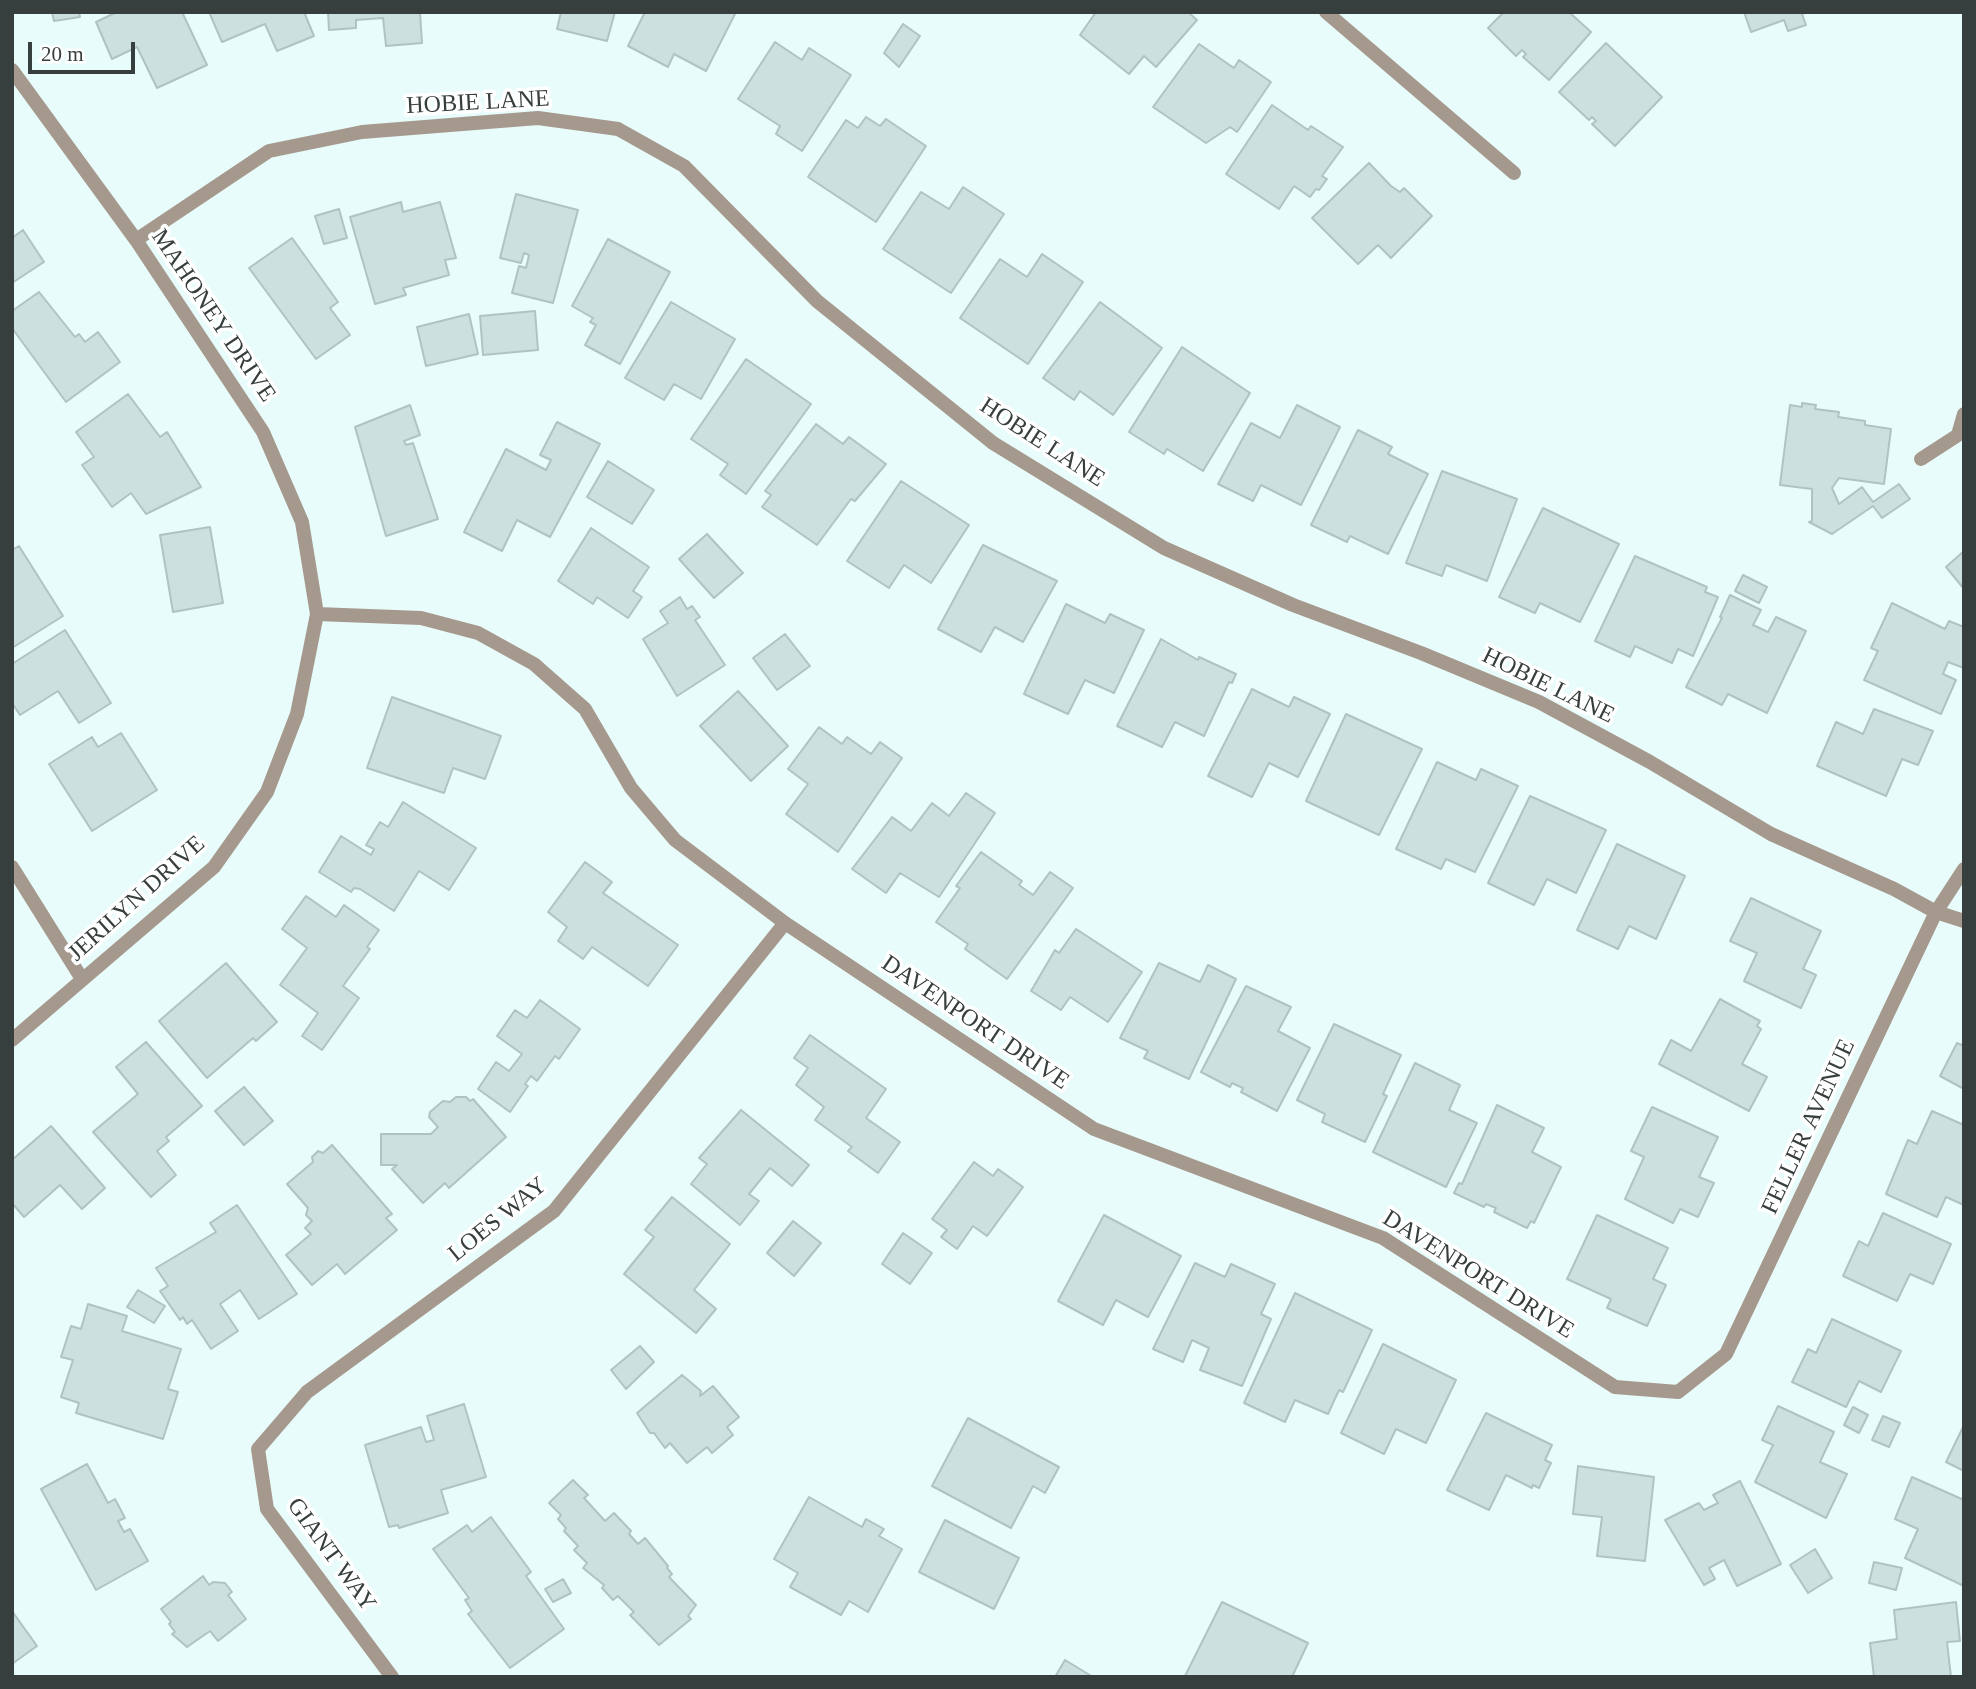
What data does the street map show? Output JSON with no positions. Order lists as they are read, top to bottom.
{
  "streets": {
    "street": [
      "HOBIE LANE",
      "MAHONEY DRIVE",
      "JERILYN DRIVE",
      "DAVENPORT DRIVE",
      "FELLER AVENUE",
      "LOES WAY",
      "GIANT WAY"
    ]
  },
  "crossings": [
    ["HOBIE LANE", "MAHONEY DRIVE"],
    ["HOBIE LANE", "FELLER AVENUE"],
    ["MAHONEY DRIVE", "JERILYN DRIVE"],
    ["MAHONEY DRIVE", "DAVENPORT DRIVE"],
    ["JERILYN DRIVE", "DAVENPORT DRIVE"],
    ["DAVENPORT DRIVE", "FELLER AVENUE"],
    ["DAVENPORT DRIVE", "LOES WAY"],
    ["LOES WAY", "GIANT WAY"]
  ],
  "scale_bar": "20 m"
}
